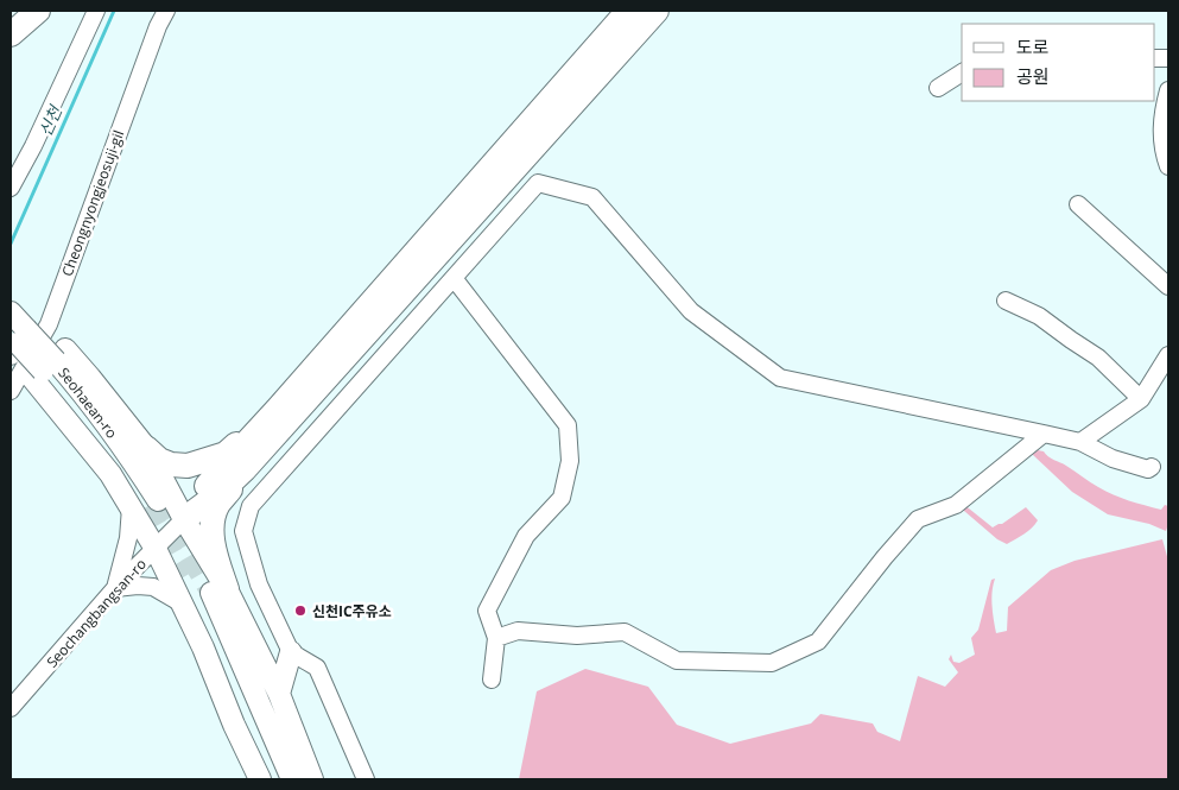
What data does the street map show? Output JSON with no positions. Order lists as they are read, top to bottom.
{
  "streets": {
    "main road": ["Seohaean-ro"],
    "street": ["Cheongnyongjeosuji-gil", "Seochangbangsan-ro"]
  },
  "water": ["신천"],
  "places": ["신천IC주유소"],
  "legend": ["도로", "공원"]
}
